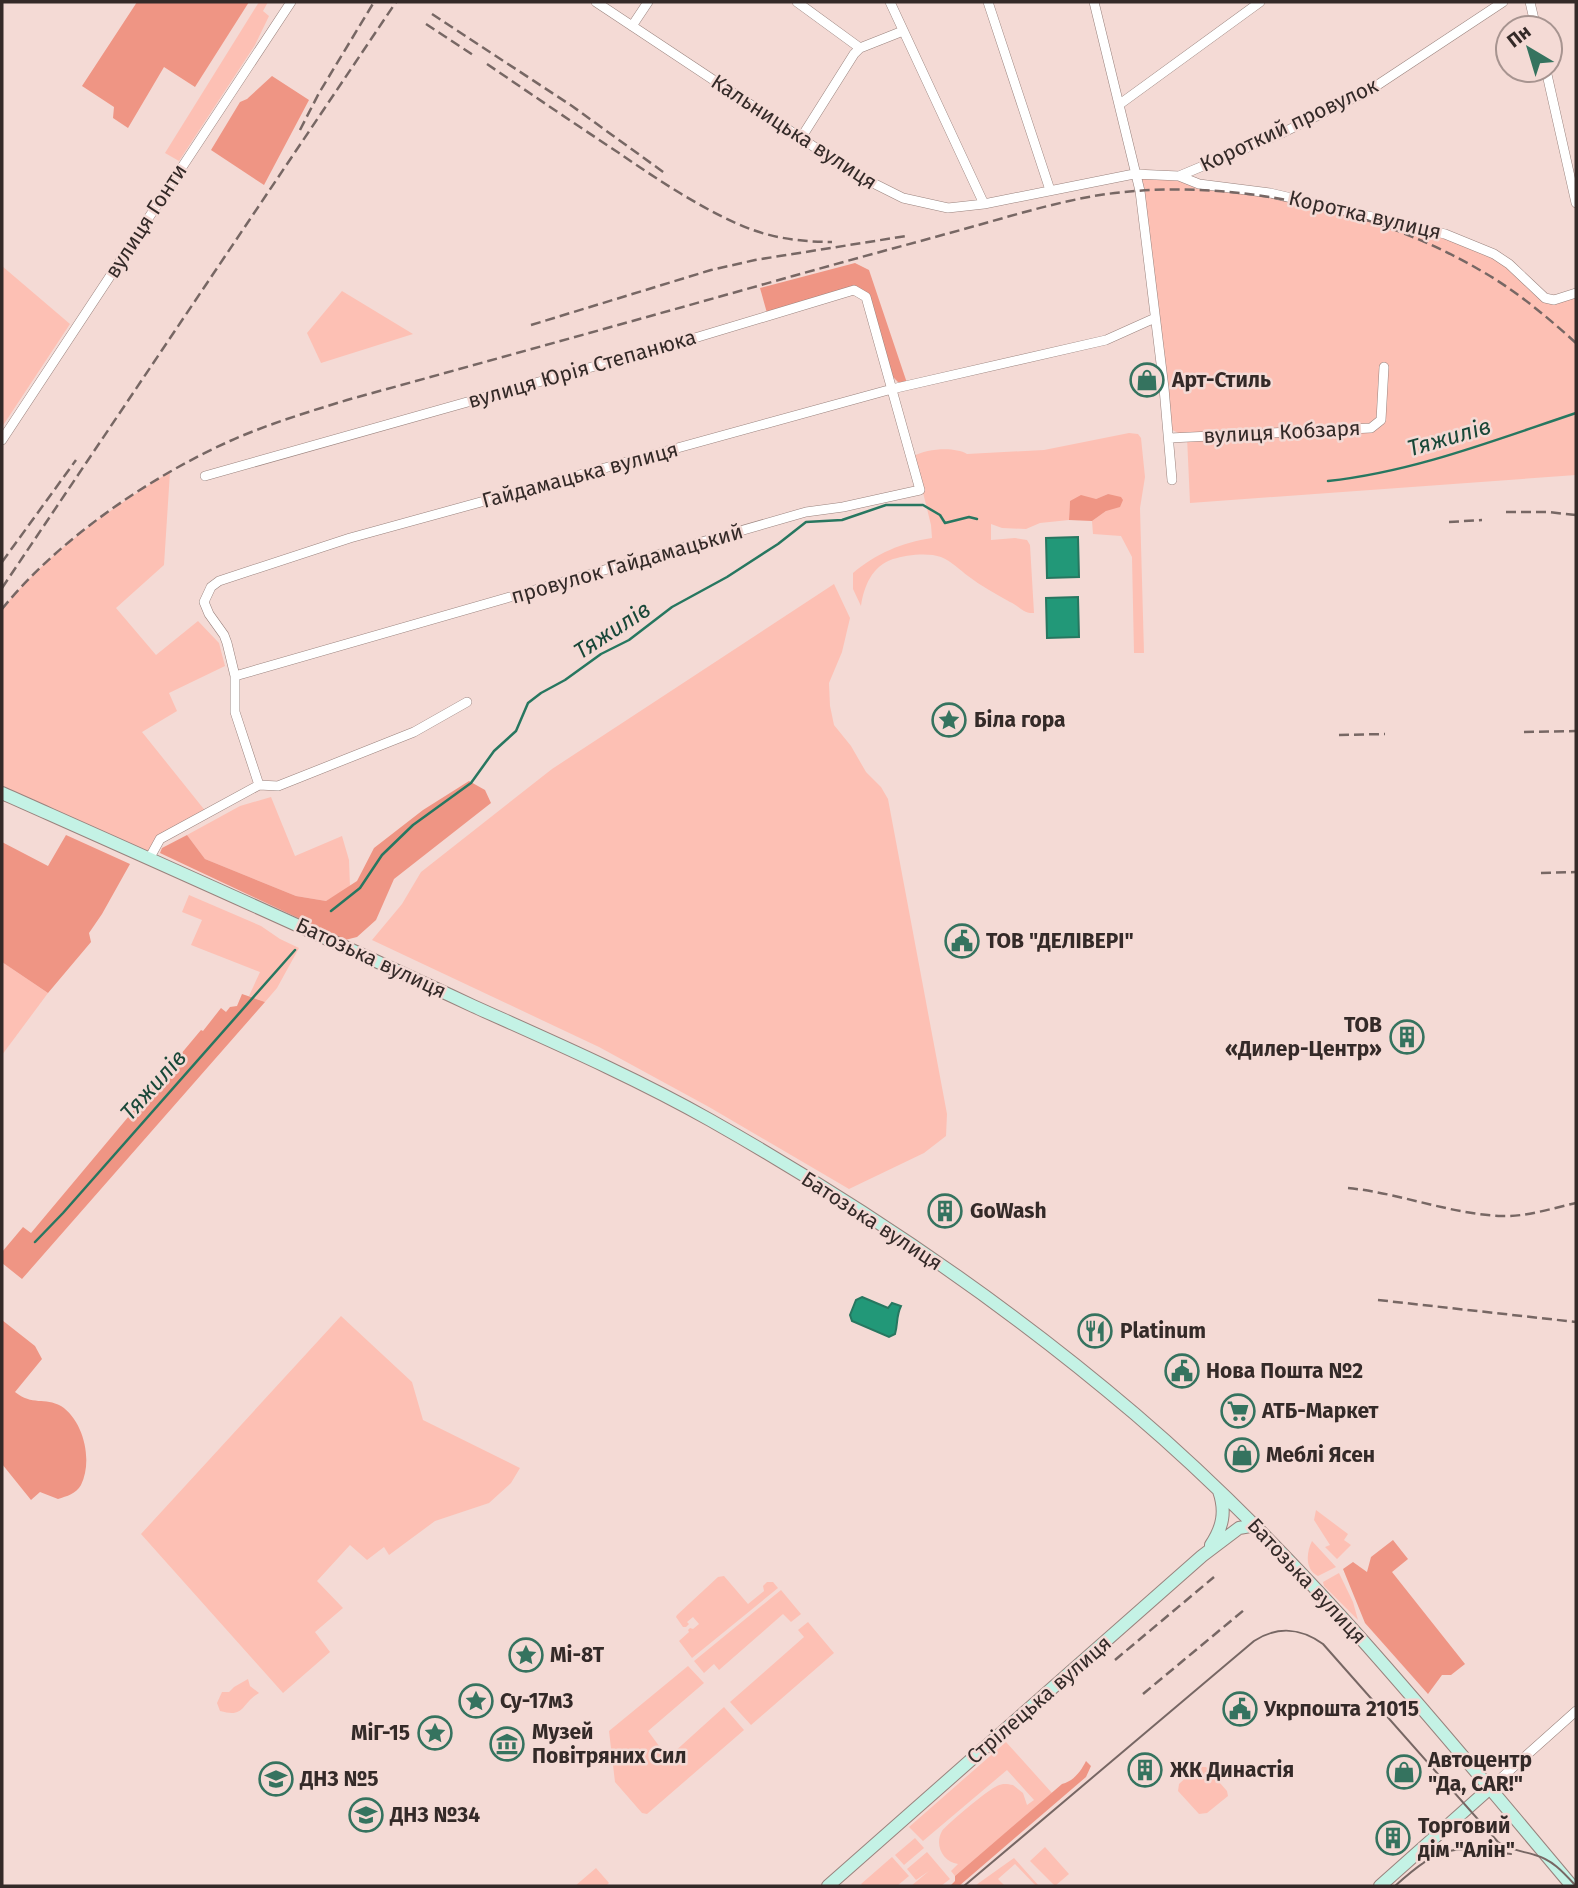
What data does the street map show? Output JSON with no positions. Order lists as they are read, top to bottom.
{
  "streets": {
    "street": [
      "Короткий провулок",
      "Кальницька вулиця",
      "Коротка вулиця",
      "вулиця Гонти",
      "вулиця Юрія Степанюка",
      "вулиця Кобзаря",
      "Гайдамацька вулиця",
      "провулок Гайдамацький",
      "Батозька вулиця",
      "Стрілецька вулиця"
    ]
  },
  "crossings": [
    ["Короткий провулок", "Коротка вулиця"],
    ["Кальницька вулиця", "Коротка вулиця"],
    ["вулиця Юрія Степанюка", "Гайдамацька вулиця"],
    ["вулиця Юрія Степанюка", "провулок Гайдамацький"],
    ["Гайдамацька вулиця", "провулок Гайдамацький"],
    ["Батозька вулиця", "Стрілецька вулиця"]
  ],
  "water": ["Тяжилів"],
  "places": {
    "shop": ["Арт-Стиль", "Меблі Ясен", "Автоцентр \"Да, CAR!\""],
    "place": [
      "Біла гора",
      "Мі-8Т",
      "Су-17м3",
      "МіГ-15"
    ],
    "public building": ["ТОВ \"ДЕЛІВЕРІ\"", "Нова Пошта №2", "Укрпошта 21015"],
    "building": [
      "ТОВ «Дилер-Центр»",
      "GoWash",
      "ЖК Династія",
      "Торговий дім \"Алін\""
    ],
    "restaurant": ["Platinum"],
    "supermarket": ["АТБ-Маркет"],
    "museum": ["Музей Повітряних Сил"],
    "school or university": ["ДНЗ №5", "ДНЗ №34"]
  },
  "north": "top left"
}
